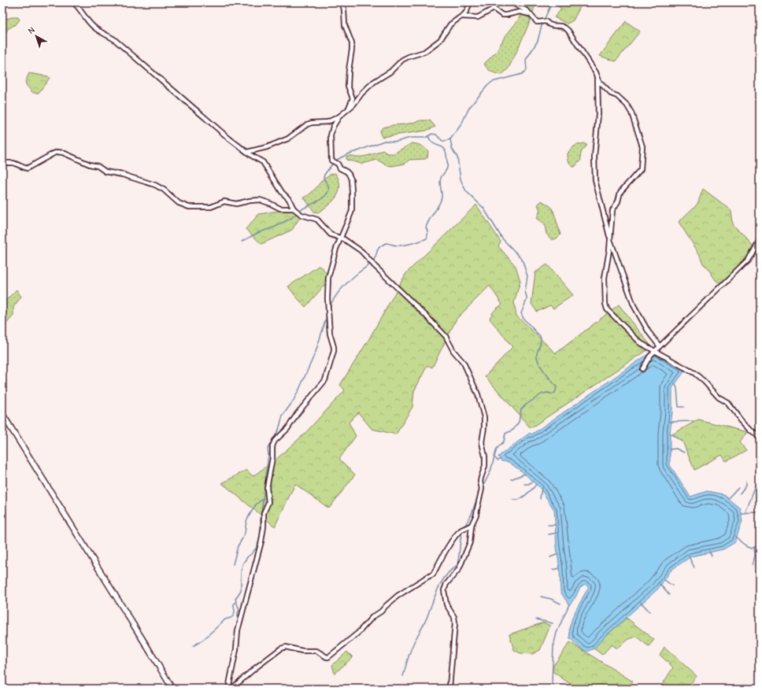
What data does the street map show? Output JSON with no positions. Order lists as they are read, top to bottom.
{
  "north": "top left"
}
